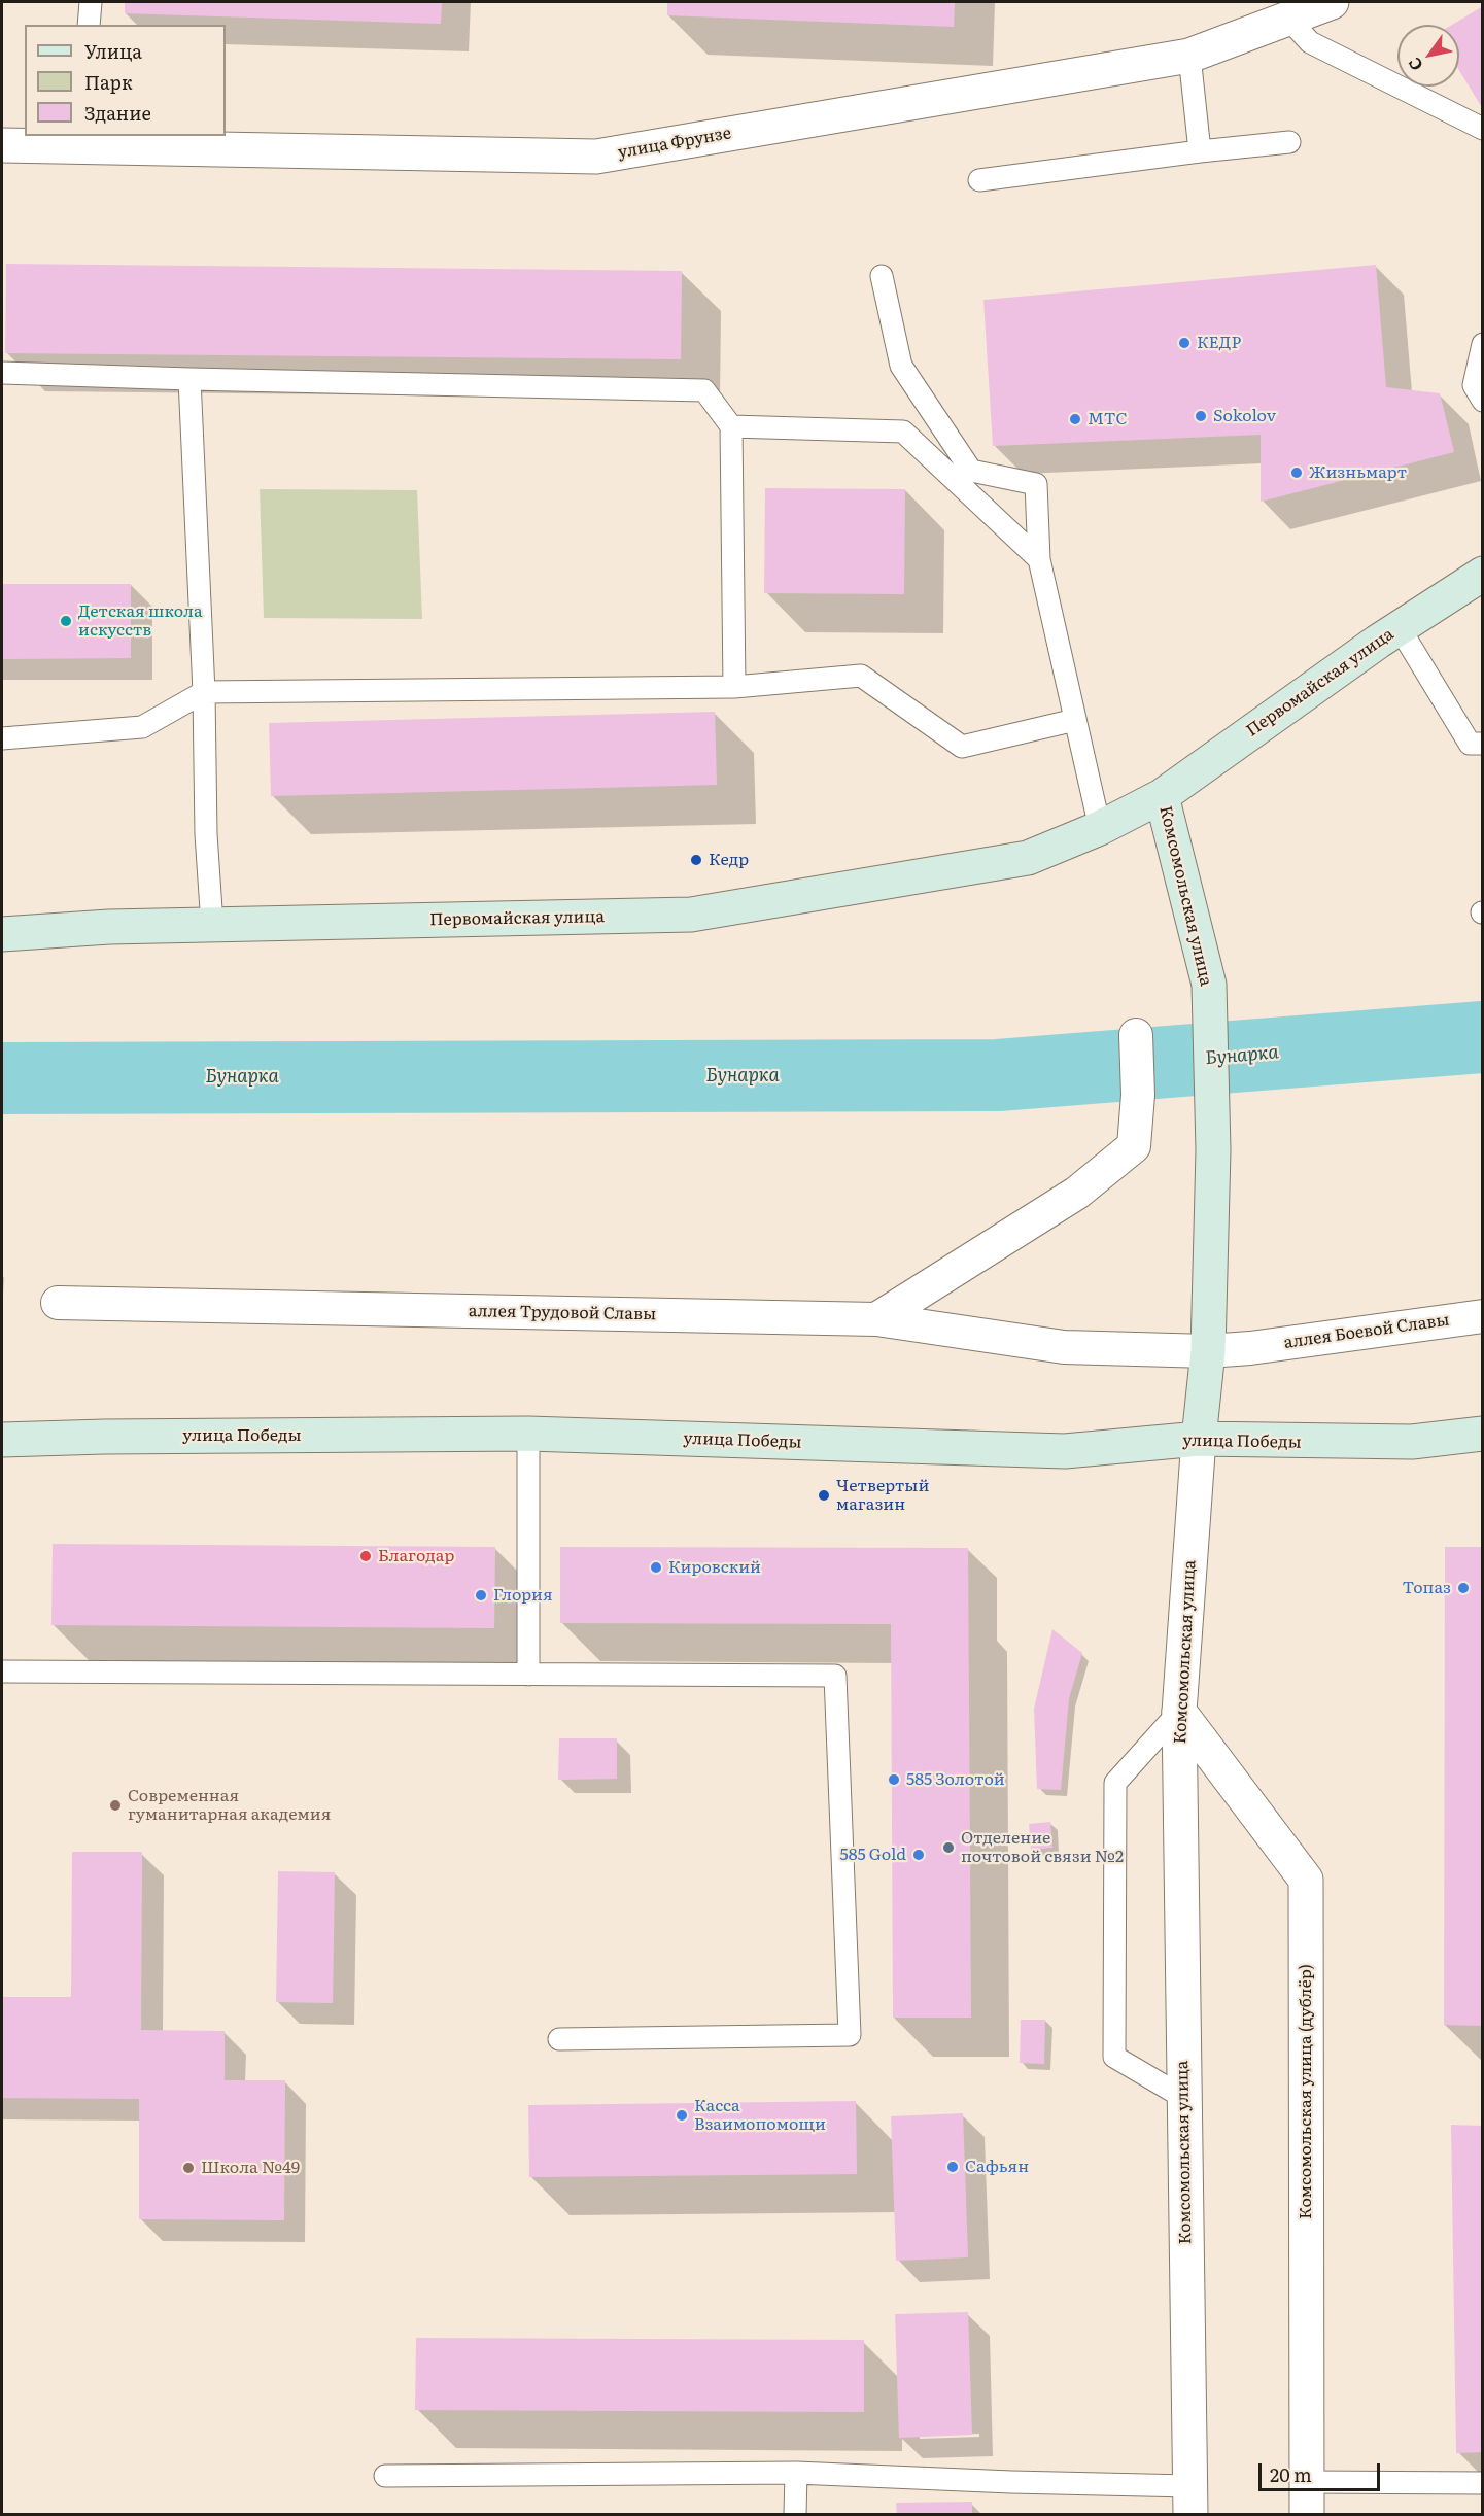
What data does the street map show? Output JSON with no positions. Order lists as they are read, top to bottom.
{
  "streets": {
    "main road": ["Первомайская улица", "Комсомольская улица", "улица Победы"],
    "street": [
      "улица Фрунзе",
      "аллея Трудовой Славы",
      "аллея Боевой Славы",
      "Комсомольская улица (дублёр)"
    ]
  },
  "crossings": [
    ["Первомайская улица", "Комсомольская улица"],
    ["Комсомольская улица", "аллея Трудовой Славы"],
    ["Комсомольская улица", "аллея Боевой Славы"],
    ["Комсомольская улица", "улица Победы"],
    ["Комсомольская улица", "Комсомольская улица (дублёр)"],
    ["аллея Трудовой Славы", "аллея Боевой Славы"]
  ],
  "water": ["Бунарка"],
  "places": [
    "КЕДР",
    "Sokolov",
    "МТС",
    "Жизньмарт",
    "Детская школа искусств",
    "Кедр",
    "Четвертый магазин",
    "Благодар",
    "Кировский",
    "Топаз",
    "Глория",
    "585 Золотой",
    "Современная гуманитарная академия",
    "Отделение почтовой связи №2",
    "585 Gold",
    "Касса Взаимопомощи",
    "Сафьян",
    "Школа №49"
  ],
  "legend": ["Улица", "Парк", "Здание"],
  "scale_bar": "20 m",
  "north": "bottom left"
}
